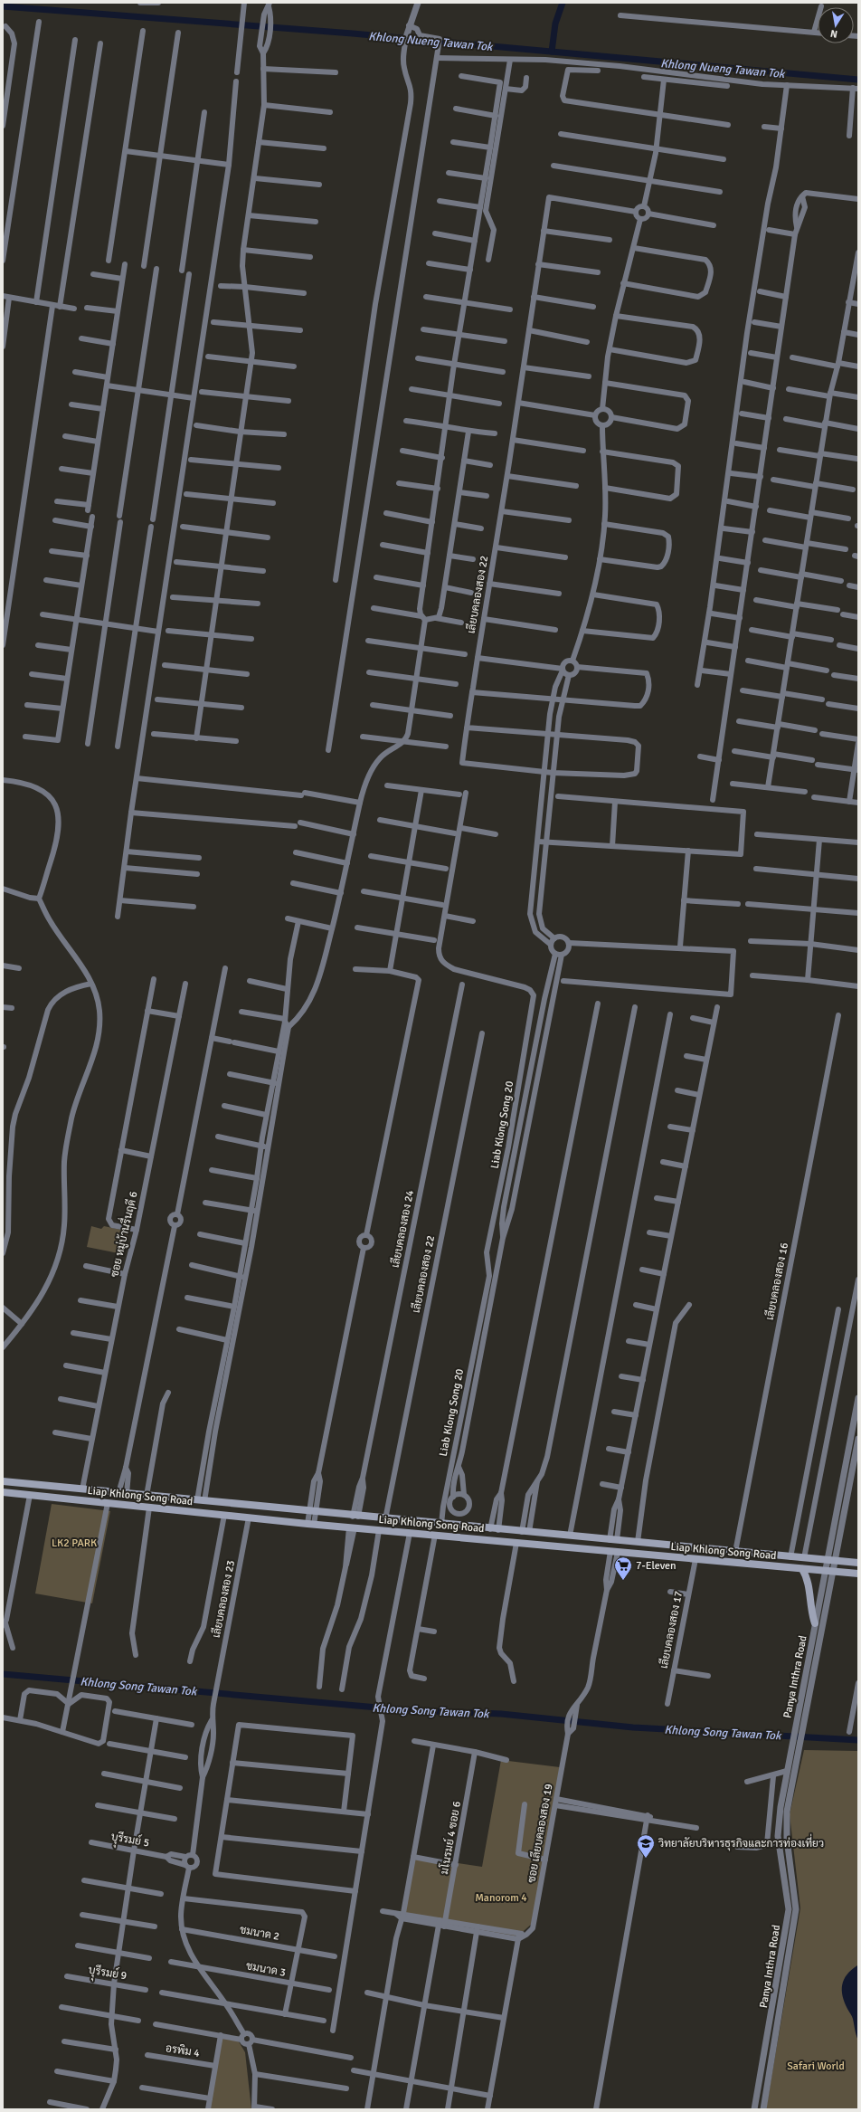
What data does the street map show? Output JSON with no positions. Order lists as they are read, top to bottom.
{
  "streets": {
    "main road": ["Liap Khlong Song Road"],
    "street": [
      "เลียบคลองสอง 22",
      "Liab Klong Song 20",
      "เลียบคลองสอง 24",
      "ซอย หมู่บ้านรื่นฤดี 6",
      "เลียบคลองสอง 16",
      "เลียบคลองสอง 23",
      "เลียบคลองสอง 17",
      "Panya Inthra Road",
      "ซอย เลียบคลองสอง 19",
      "มโนรมย์ 4 ซอย 6",
      "บุุรีรมย์ 5",
      "ชมนาด 2",
      "ชมนาด 3",
      "บุุรีรมย์ 9",
      "อรพิม 4"
    ]
  },
  "crossings": [
    ["เลียบคลองสอง 22", "Liap Khlong Song Road"],
    ["Liab Klong Song 20", "Liap Khlong Song Road"],
    ["เลียบคลองสอง 24", "Liap Khlong Song Road"],
    ["ซอย หมู่บ้านรื่นฤดี 6", "Liap Khlong Song Road"],
    ["เลียบคลองสอง 16", "Liap Khlong Song Road"],
    ["Liap Khlong Song Road", "เลียบคลองสอง 23"],
    ["Liap Khlong Song Road", "เลียบคลองสอง 17"],
    ["Liap Khlong Song Road", "Panya Inthra Road"],
    ["Liap Khlong Song Road", "ซอย เลียบคลองสอง 19"],
    ["เลียบคลองสอง 23", "บุุรีรมย์ 5"]
  ],
  "water": ["Khlong Nueng Tawan Tok", "Khlong Song Tawan Tok"],
  "parks": ["LK2 PARK", "Manorom 4", "Safari World"],
  "places": {
    "supermarket": ["7-Eleven"],
    "school or university": ["วิทยาลัยบริหารธุรกิจและการท่องเที่ยว"]
  },
  "north": "bottom"
}
